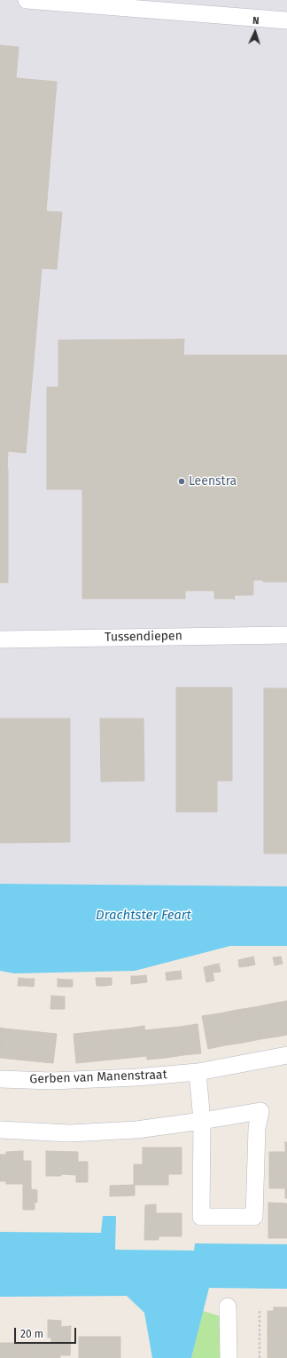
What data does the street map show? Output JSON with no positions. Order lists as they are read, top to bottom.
{
  "streets": {
    "street": ["Tussendiepen", "Gerben van Manenstraat"]
  },
  "water": ["Drachtster Feart"],
  "places": ["Leenstra"],
  "scale_bar": "20 m",
  "north": "top"
}
